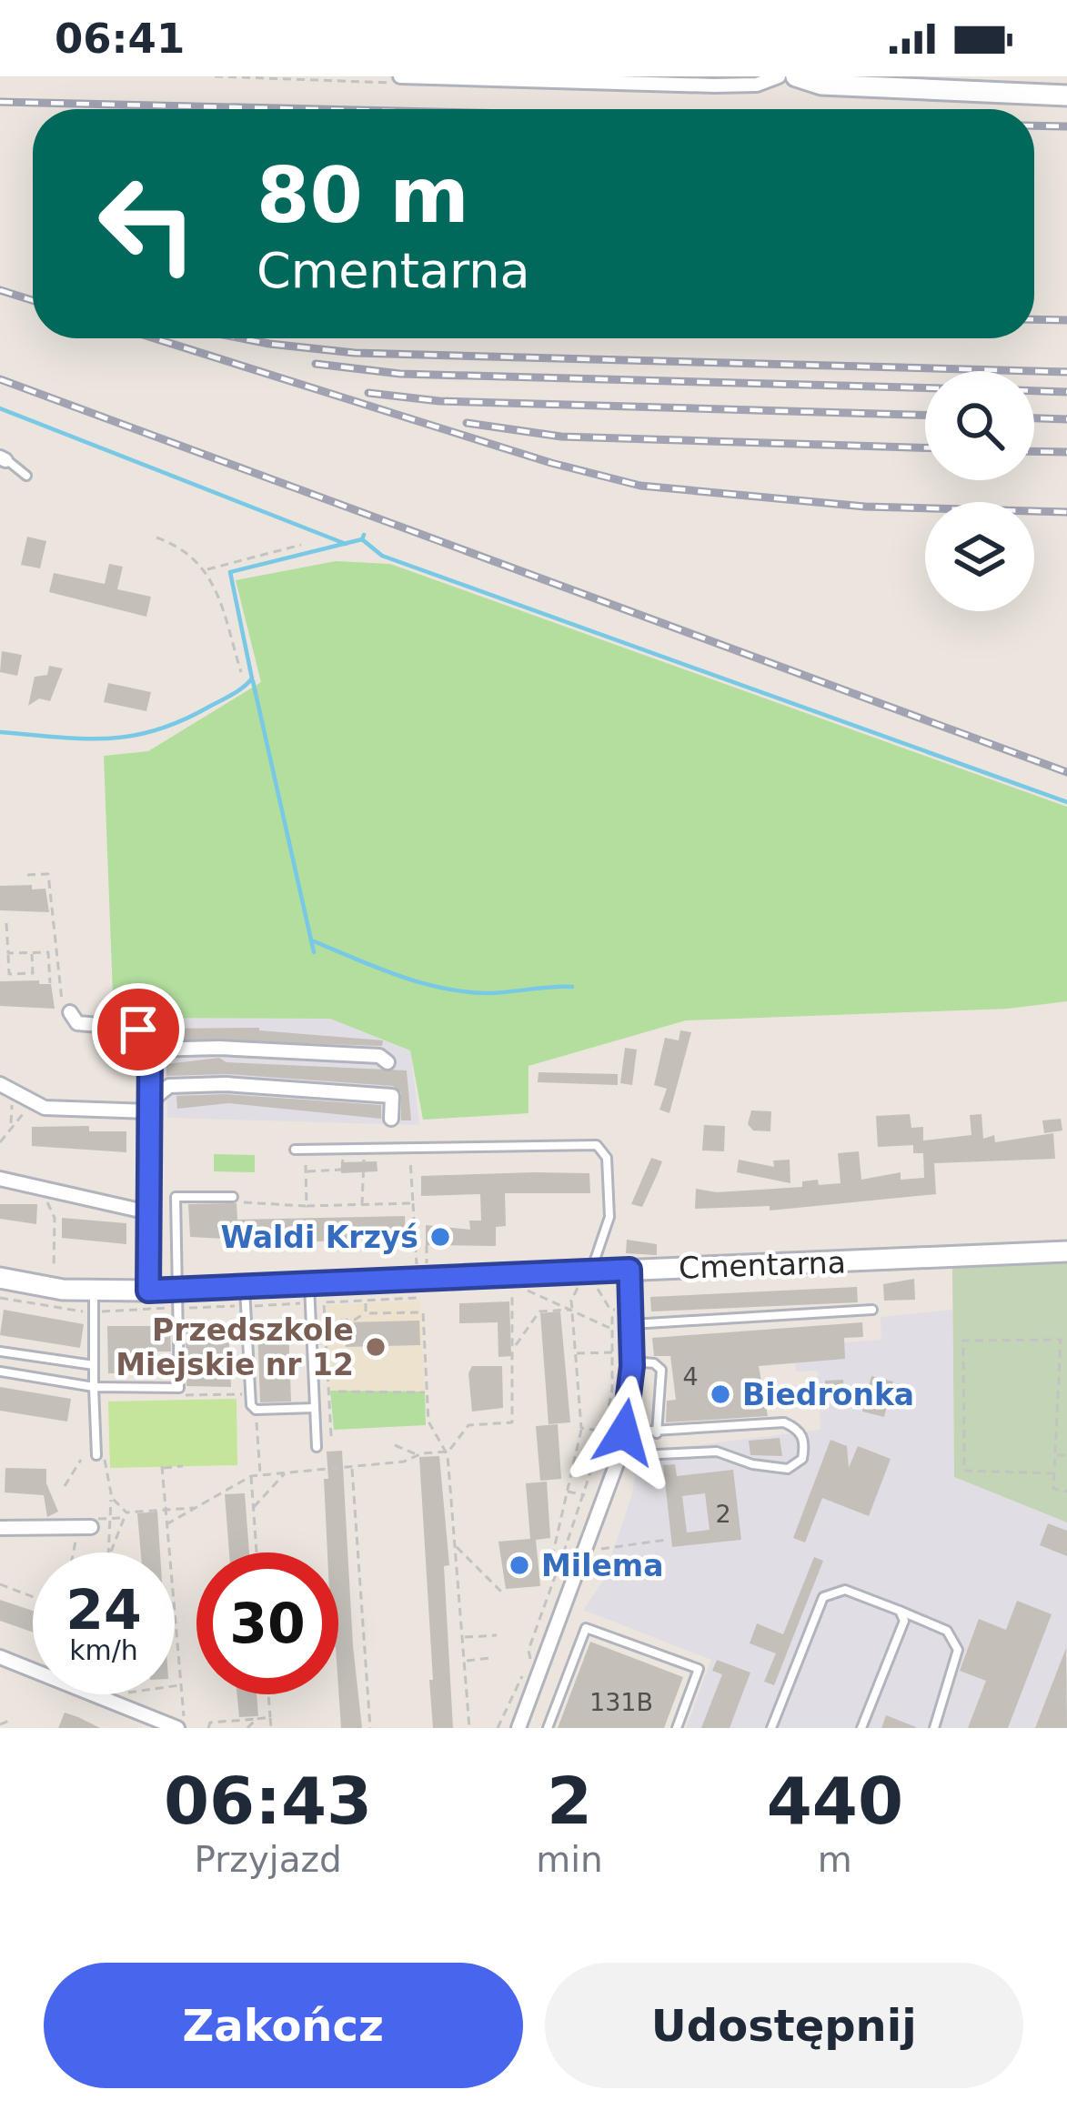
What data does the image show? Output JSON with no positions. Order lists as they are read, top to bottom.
{
  "streets": {
    "street": ["Cmentarna"]
  },
  "places": [
    "Waldi Krzyś",
    "Przedszkole Miejskie nr 12",
    "Biedronka",
    "Milema"
  ],
  "house_numbers": ["4", "2", "131B"],
  "page": {
    "status": "06:41",
    "turn": ["80 m", "Cmentarna"],
    "speed": "24 km/h",
    "limit": "30",
    "eta": [
      "06:43",
      "Przyjazd",
      "2",
      "min",
      "440",
      "m"
    ],
    "buttons": ["Zakończ", "Udostępnij"]
  }
}
